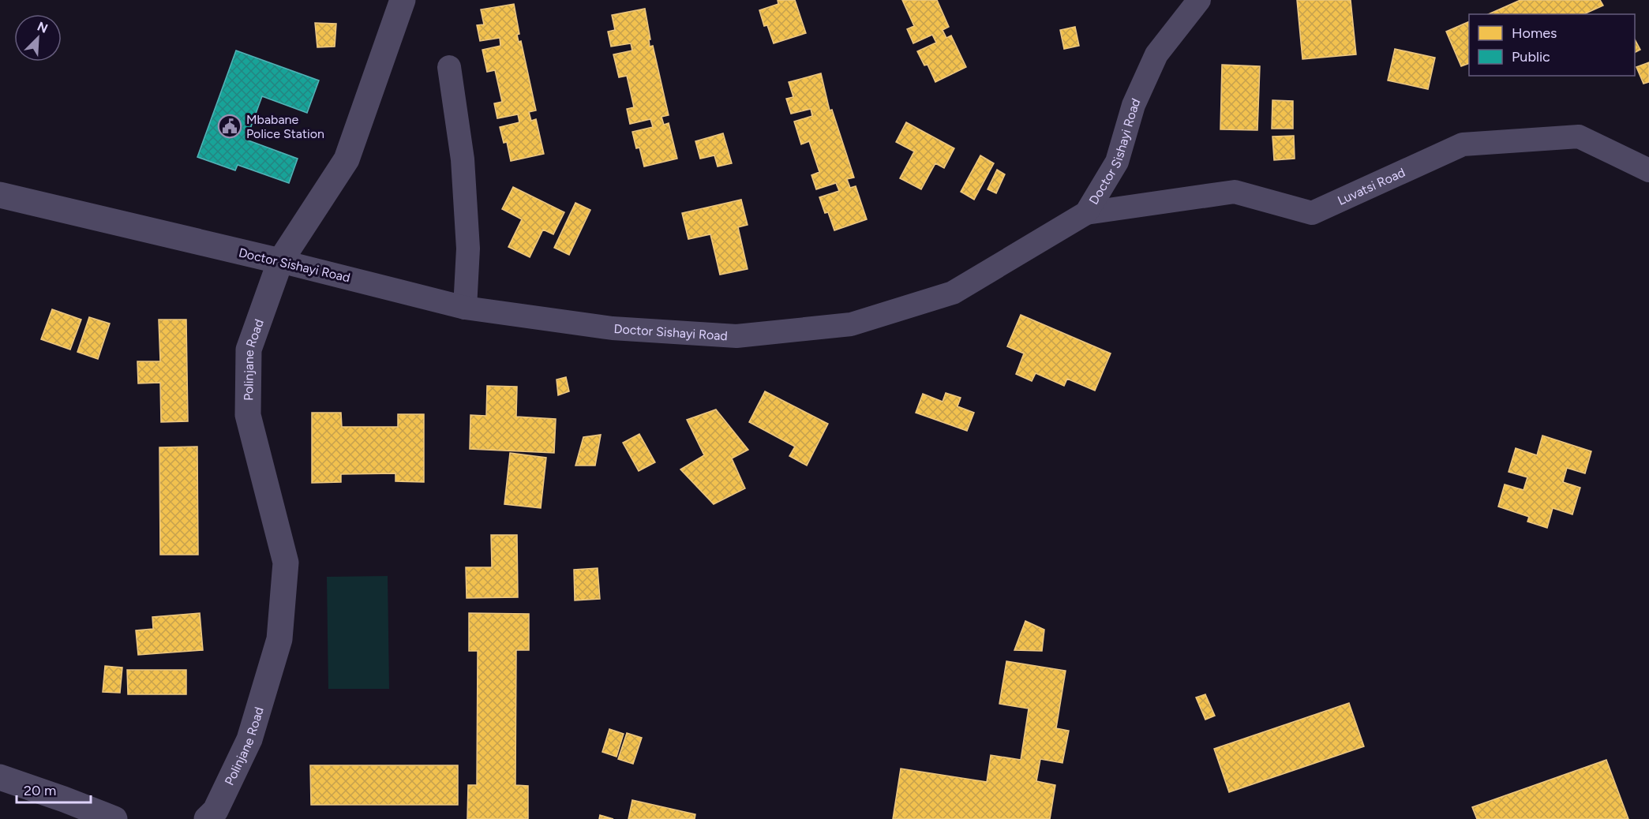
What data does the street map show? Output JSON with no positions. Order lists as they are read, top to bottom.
{
  "streets": {
    "street": ["Doctor Sishayi Road", "Luvatsi Road", "Polinjane Road"]
  },
  "crossings": [
    ["Doctor Sishayi Road", "Luvatsi Road"],
    ["Doctor Sishayi Road", "Polinjane Road"]
  ],
  "places": {
    "public building": ["Mbabane Police Station"]
  },
  "legend": ["Homes", "Public"],
  "scale_bar": "20 m",
  "north": "top right"
}
